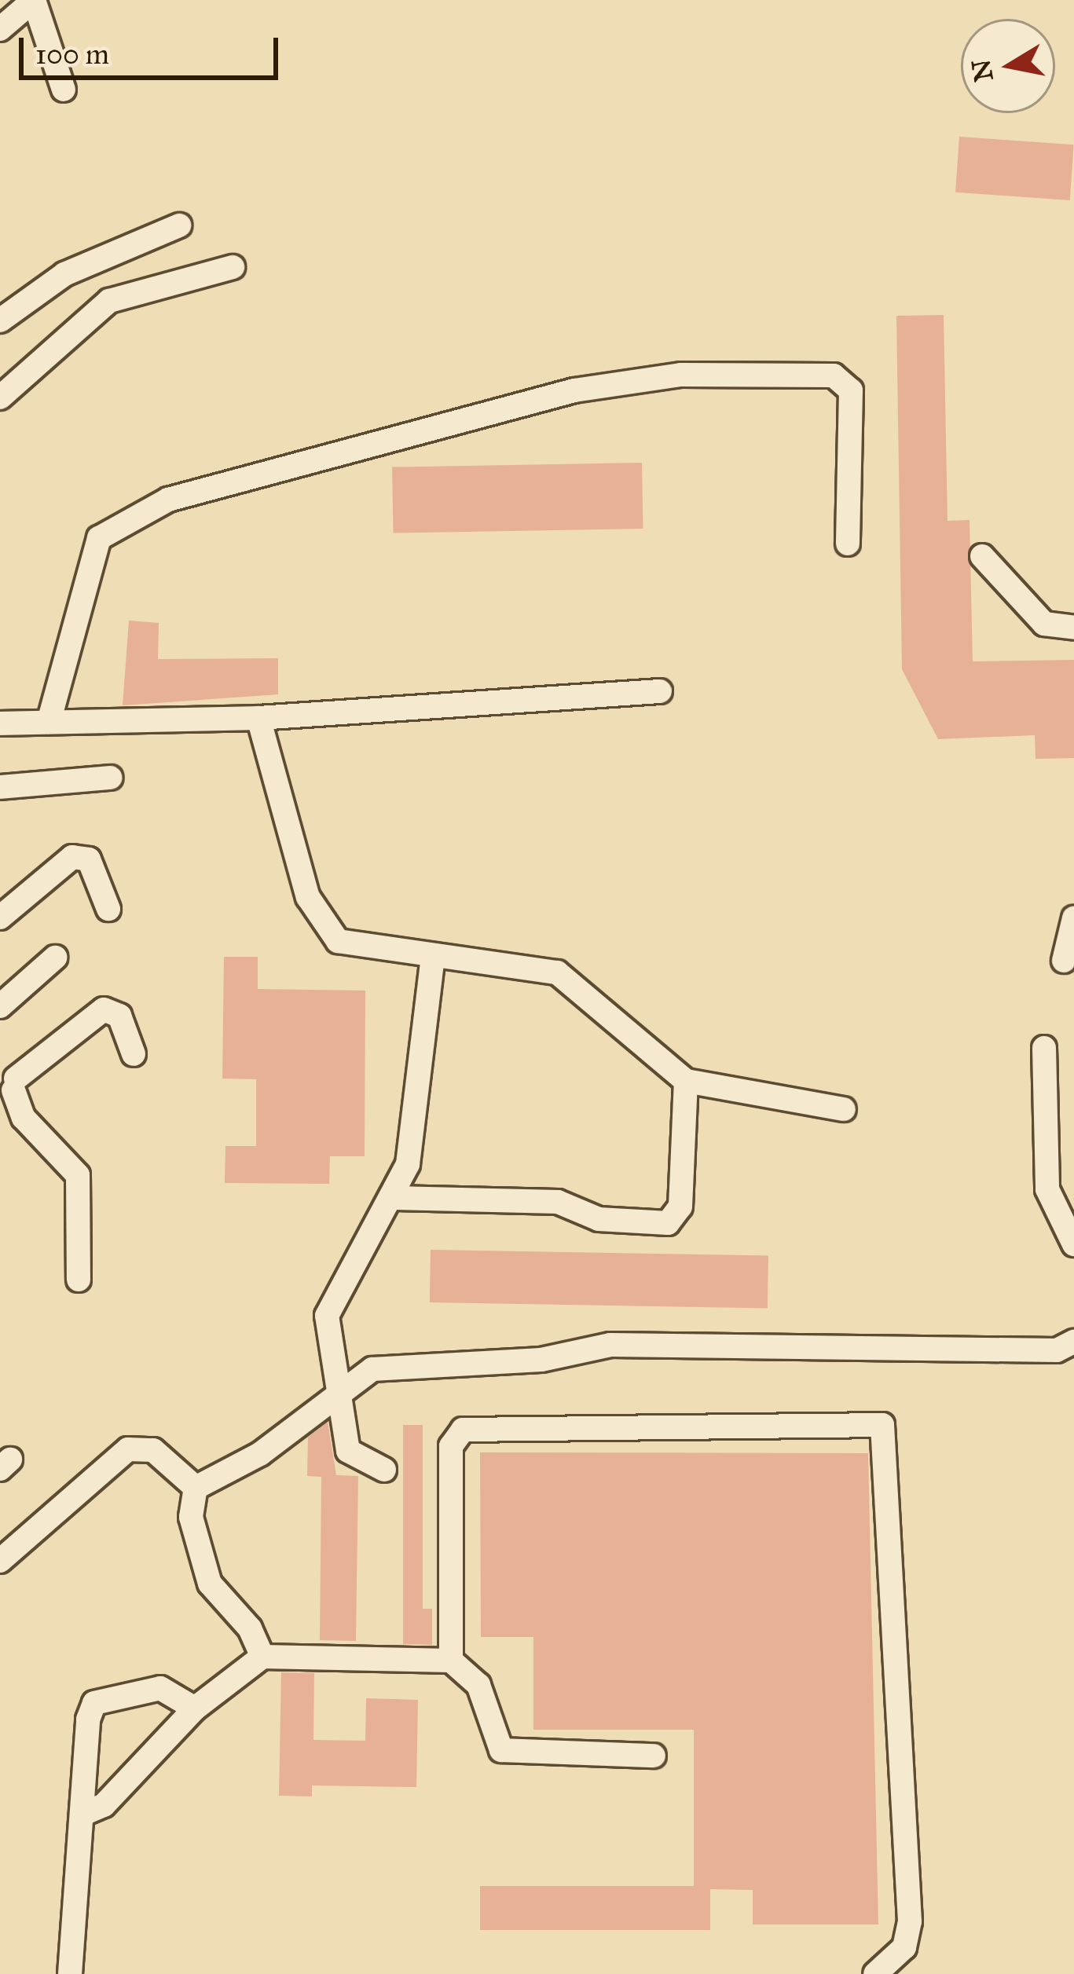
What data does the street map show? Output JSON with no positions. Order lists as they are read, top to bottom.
{
  "scale_bar": "100 m",
  "north": "left"
}
